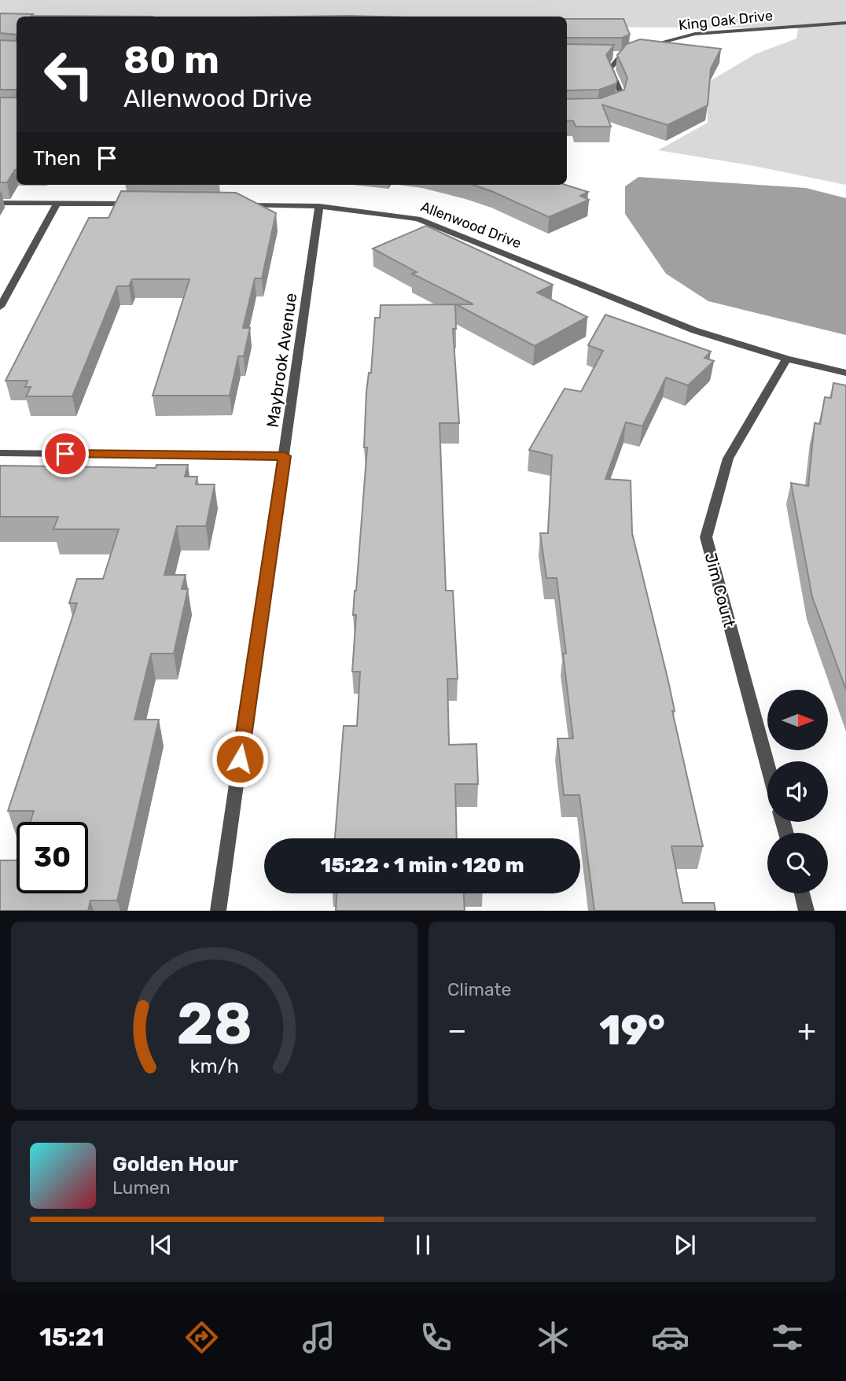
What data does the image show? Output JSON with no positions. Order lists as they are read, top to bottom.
{
  "streets": {
    "street": [
      "King Oak Drive",
      "Allenwood Drive",
      "Maybrook Avenue",
      "Jim Court"
    ]
  },
  "crossings": [
    ["Allenwood Drive", "Maybrook Avenue"],
    ["Allenwood Drive", "Jim Court"]
  ],
  "north": "right",
  "page": {
    "turn": ["80 m", "Allenwood Drive"],
    "then": "Then",
    "limit": "30",
    "trip": "15:22 · 1 min · 120 m",
    "tile": "Climate",
    "heat": ["−", "19°", "+"],
    "song": ["Golden Hour", "Lumen"],
    "tabs": "15:21",
    "gauge": ["28", "km/h"]
  }
}
